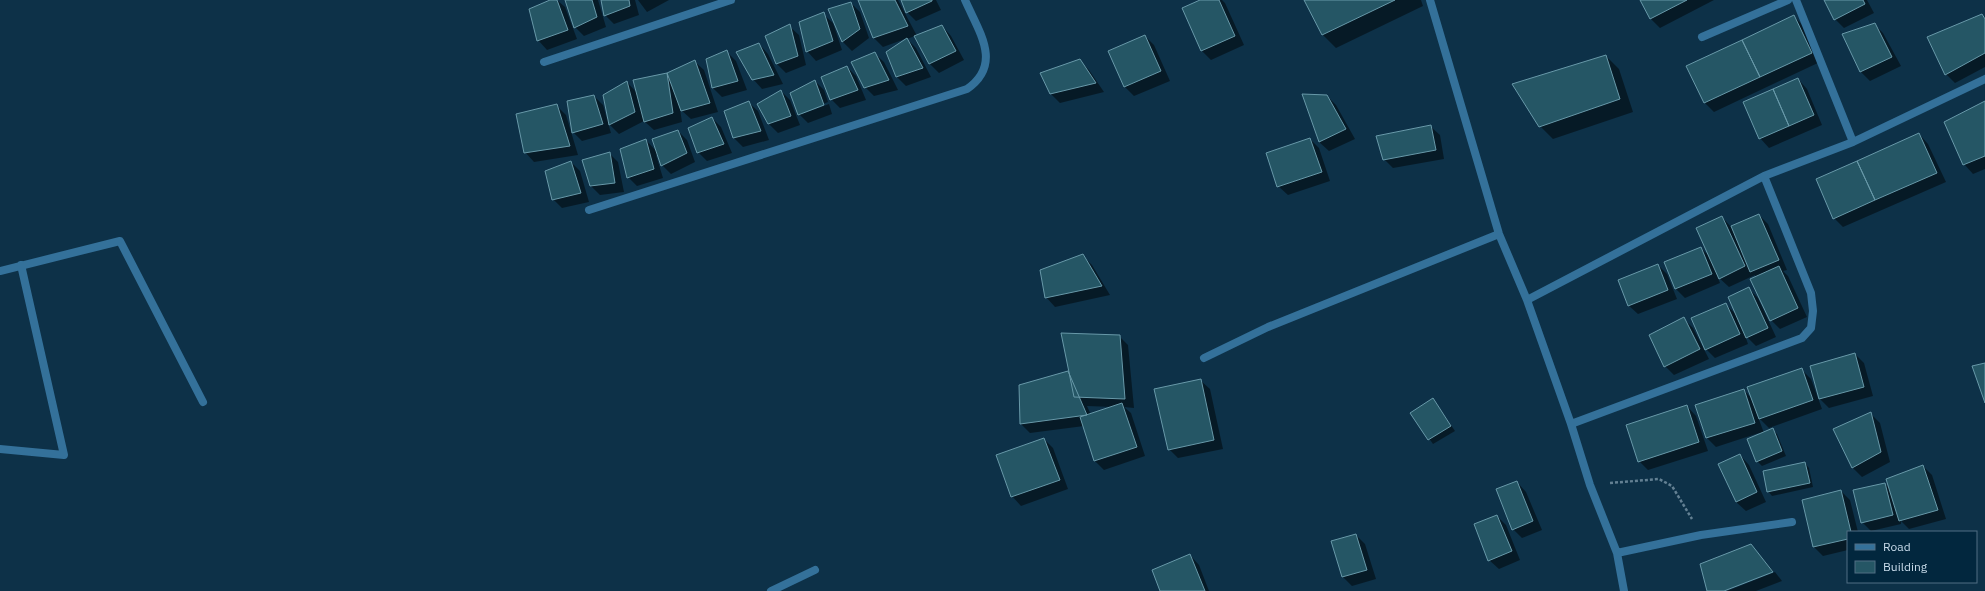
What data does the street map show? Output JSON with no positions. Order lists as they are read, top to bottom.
{
  "legend": ["Road", "Building"]
}
